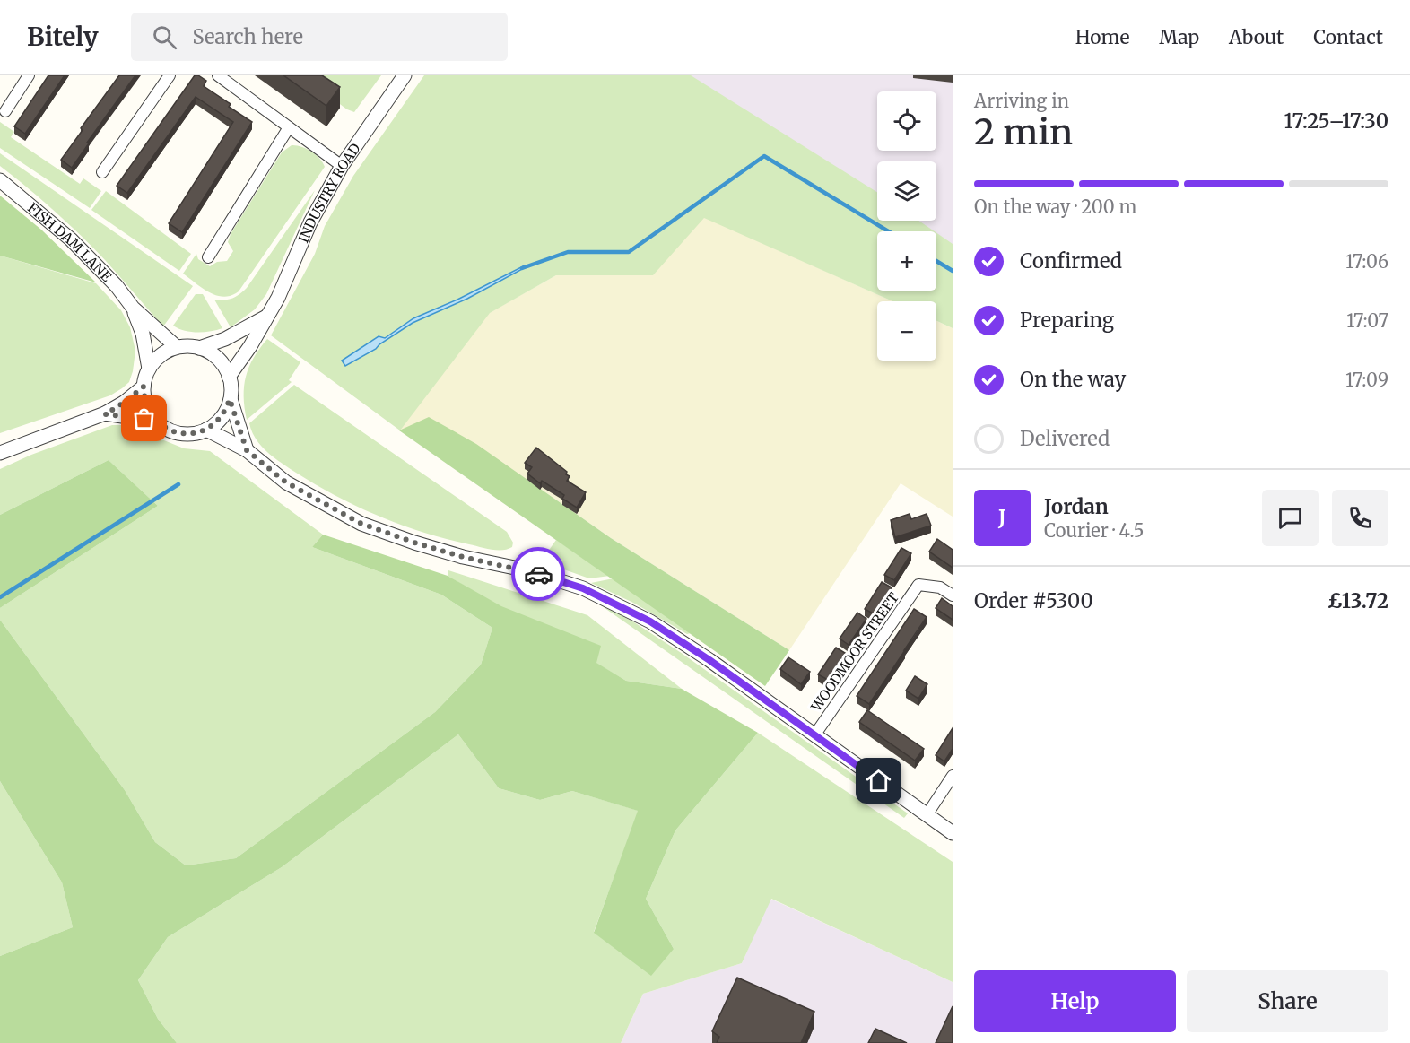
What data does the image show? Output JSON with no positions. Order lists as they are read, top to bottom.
{
  "streets": {
    "street": ["INDUSTRY ROAD", "FISH DAM LANE", "WOODMOOR STREET"]
  },
  "crossings": [
    ["INDUSTRY ROAD", "FISH DAM LANE"]
  ],
  "page": {
    "header": "Bitely",
    "search": "Search here",
    "nav": [
      "Home",
      "Map",
      "About",
      "Contact"
    ],
    "heading": ["2 min", "Arriving in", "17:25–17:30"],
    "panel": [
      "Jordan",
      "Courier · 4.5",
      "Order #5300",
      "£13.72"
    ],
    "map_buttons": ["+", "−"],
    "bar": "On the way · 200 m",
    "list": [
      ["Confirmed", "17:06"],
      ["Preparing", "17:07"],
      ["On the way", "17:09"],
      "Delivered"
    ],
    "round": "J",
    "buttons": ["Help", "Share"]
  }
}
